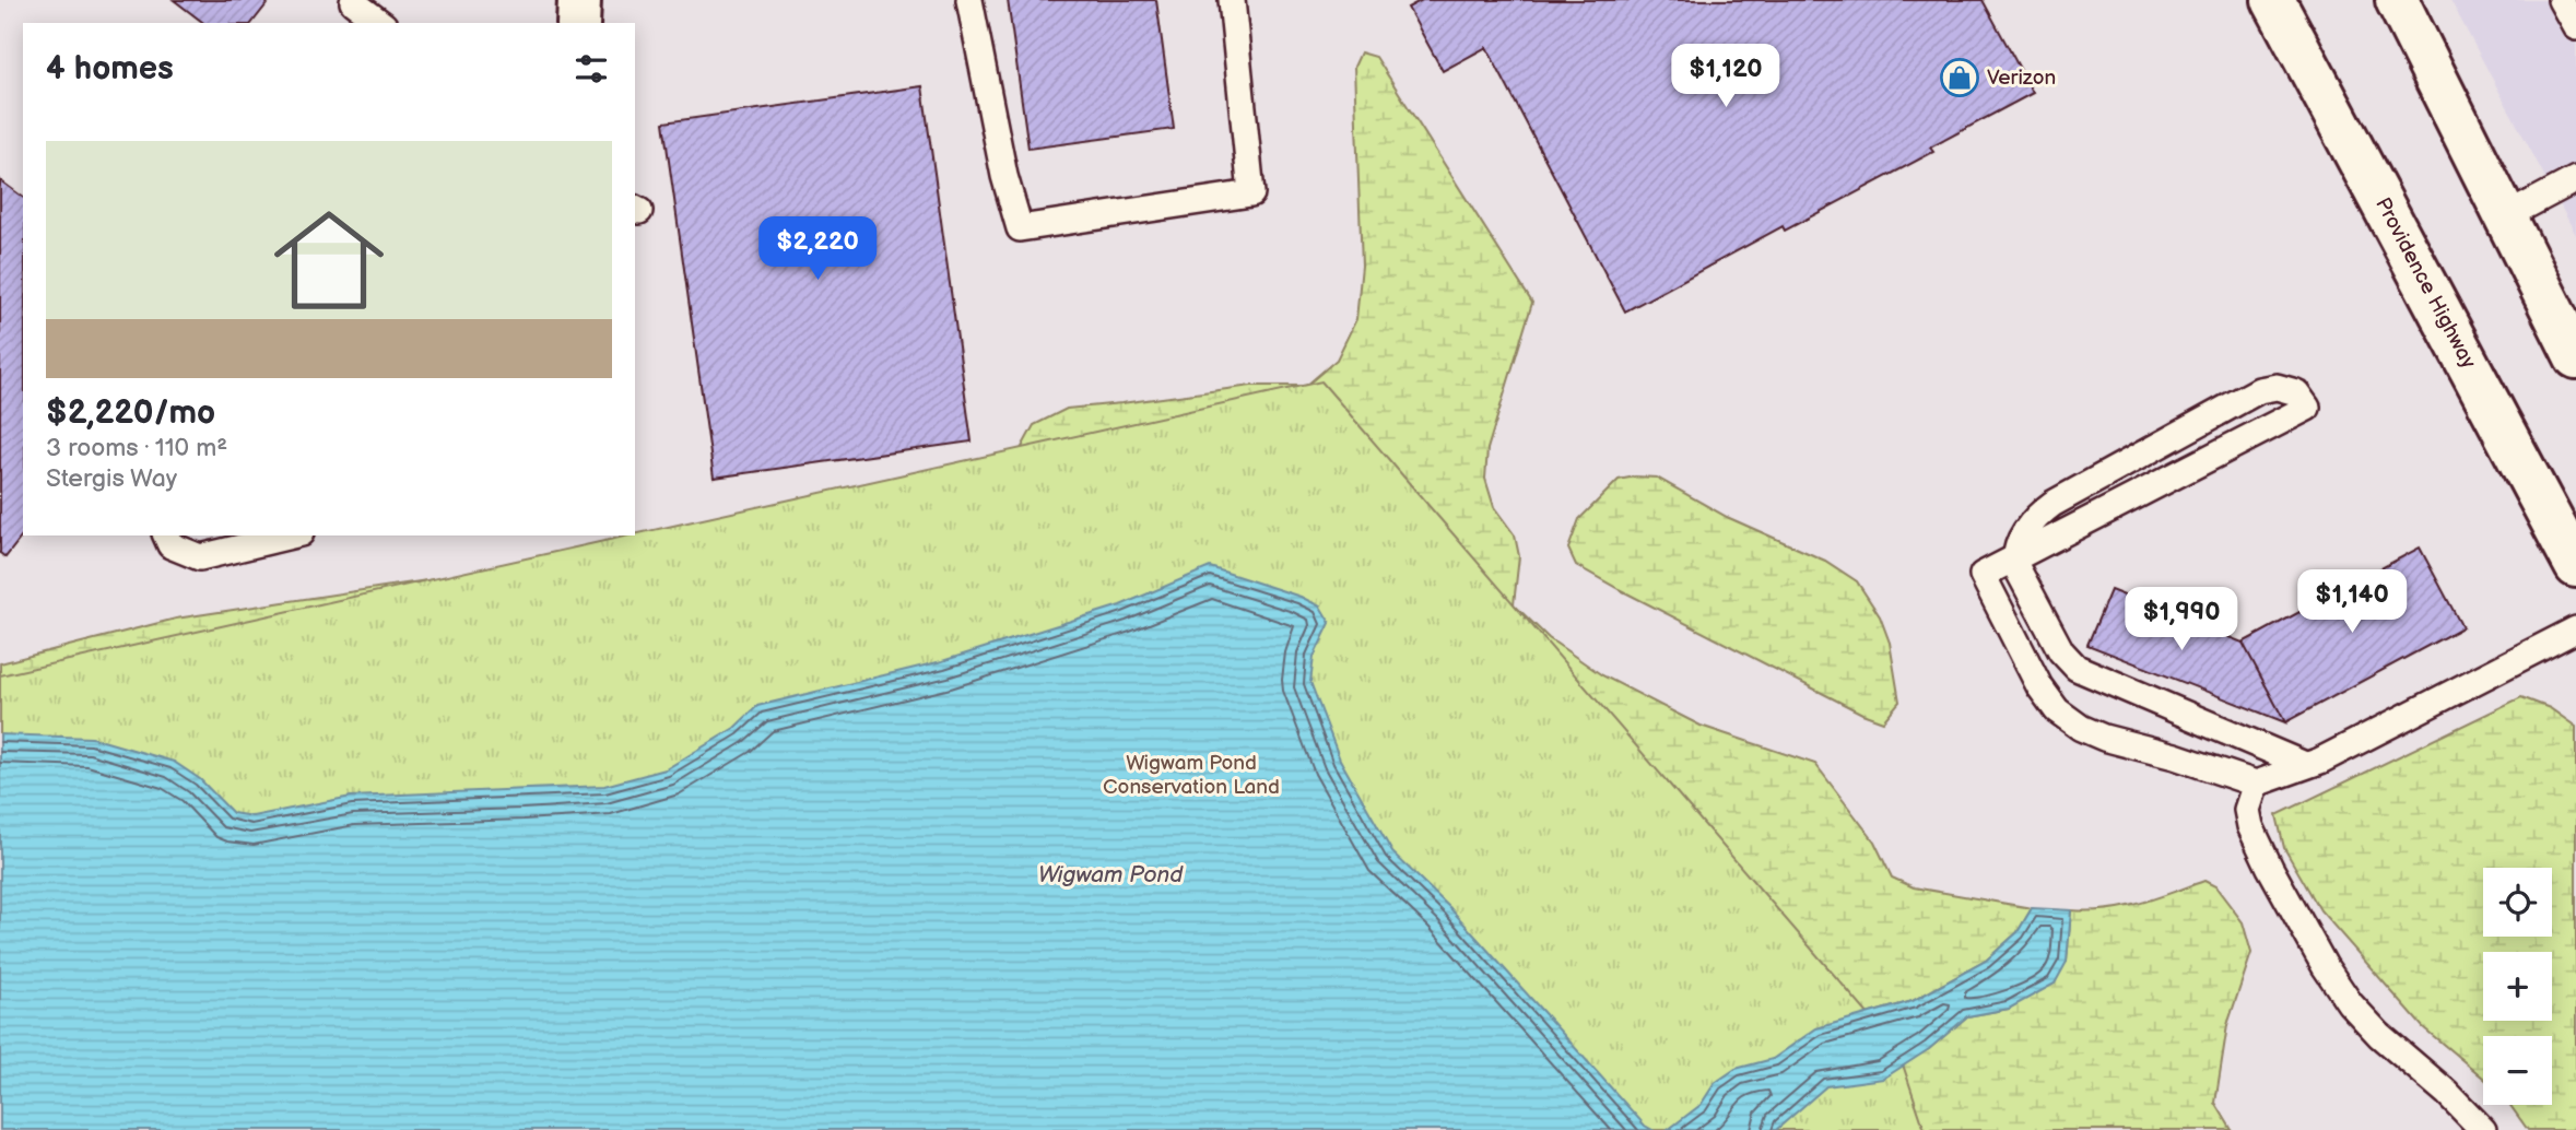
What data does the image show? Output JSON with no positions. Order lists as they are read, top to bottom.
{
  "streets": {
    "main road": ["Providence Highway"]
  },
  "water": ["Wigwam Pond"],
  "parks": ["Wigwam Pond Conservation Land"],
  "places": {
    "shop": ["Verizon"]
  },
  "page": {
    "heading": "4 homes",
    "price": [
      "$1,120",
      "$2,220",
      "$1,140",
      "$1,990"
    ],
    "list": [
      {
        "name": "$2,220/mo",
        "note": "3 rooms · 110 m² · Stergis Way"
      }
    ],
    "map_buttons": ["+", "−"]
  }
}
